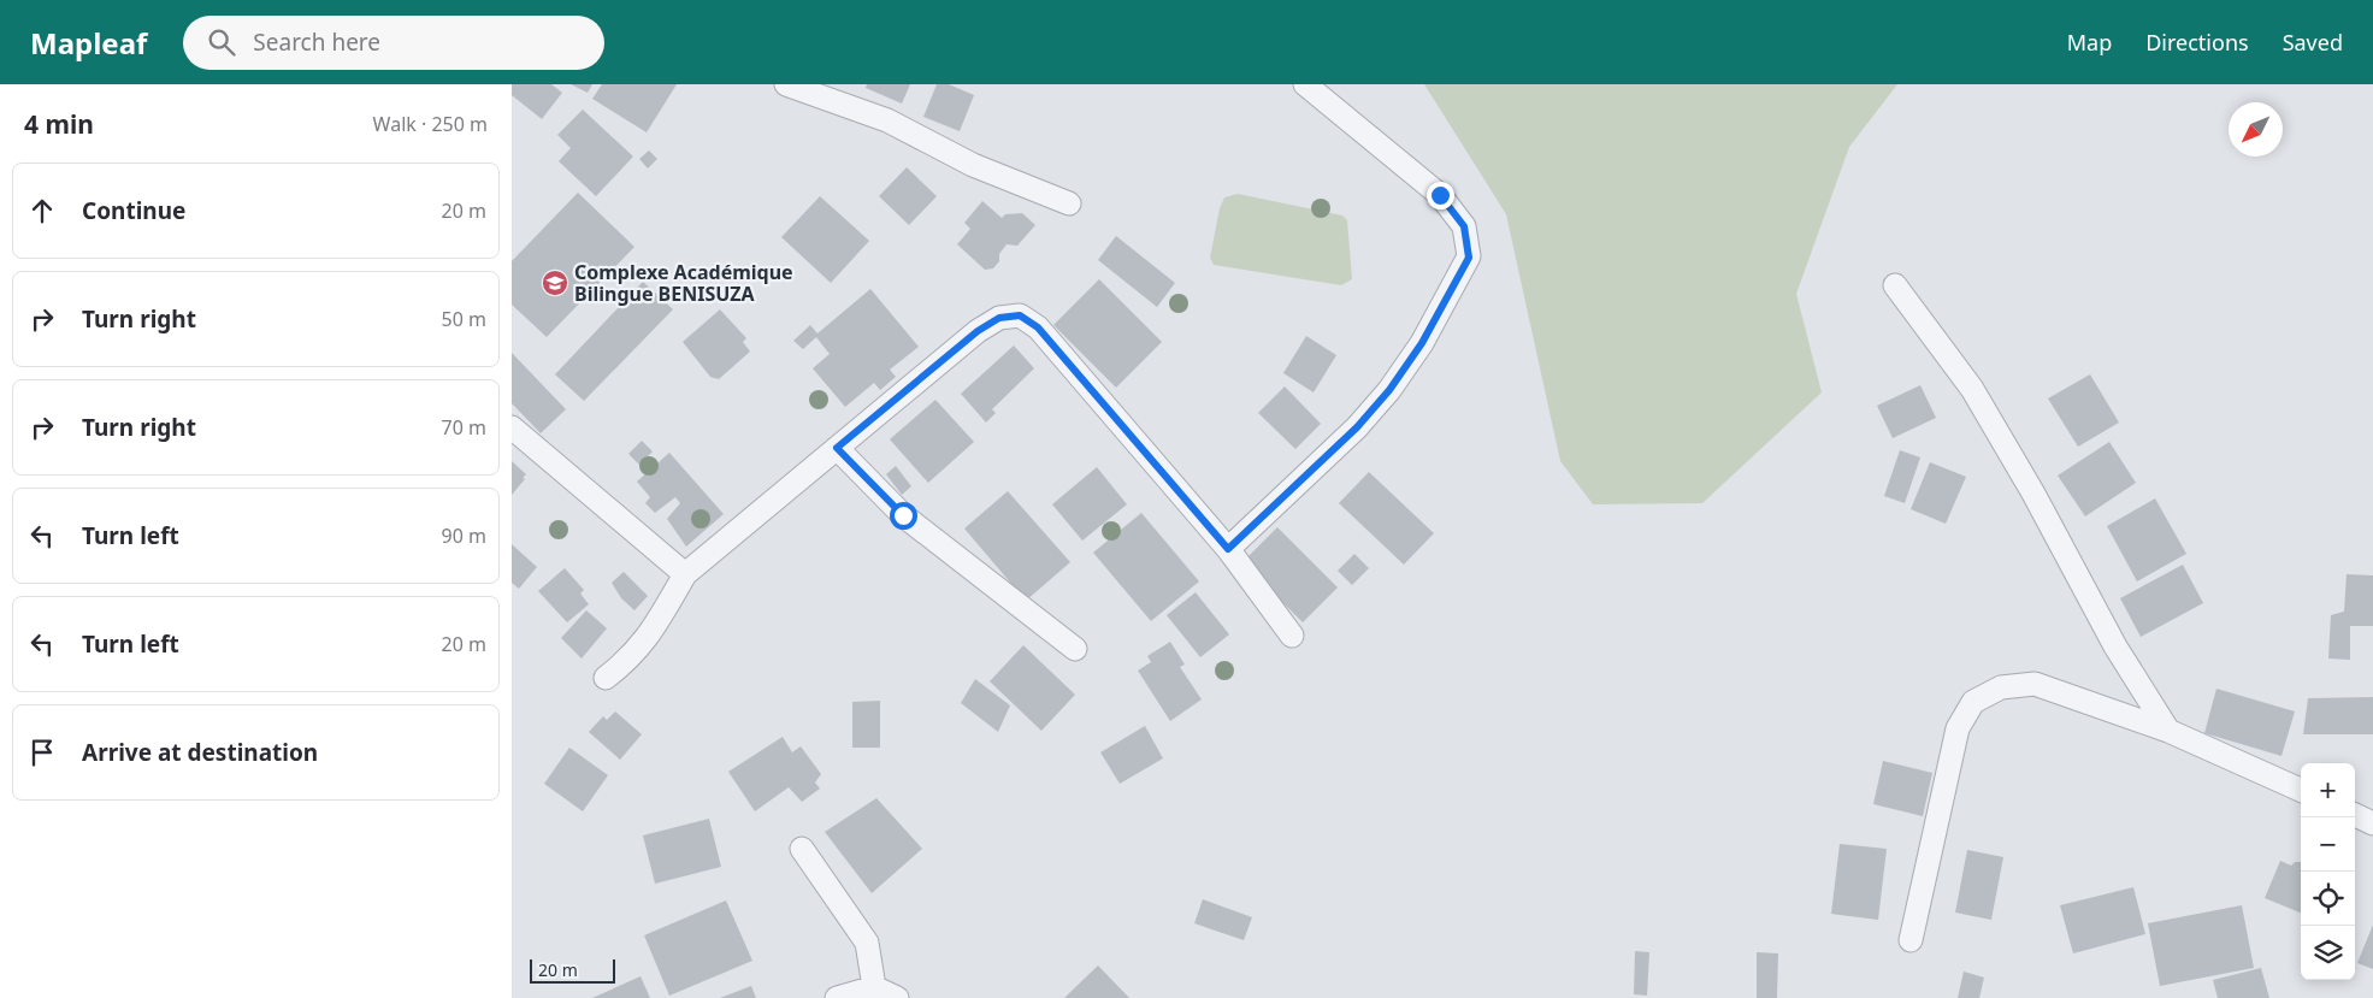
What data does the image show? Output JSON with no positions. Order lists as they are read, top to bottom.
{
  "places": {
    "school or university": ["Complexe Académique Bilingue BENISUZA"]
  },
  "scale_bar": "20 m",
  "north": "bottom left",
  "page": {
    "header": "Mapleaf",
    "search": "Search here",
    "nav": ["Map", "Directions", "Saved"],
    "heading": ["4 min", "Walk · 250 m"],
    "list": [
      ["Continue", "20 m"],
      ["Turn right", "50 m"],
      ["Turn right", "70 m"],
      ["Turn left", "90 m"],
      ["Turn left", "20 m"],
      "Arrive at destination"
    ],
    "map_buttons": ["+", "−"],
    "scale": "20 m"
  }
}
